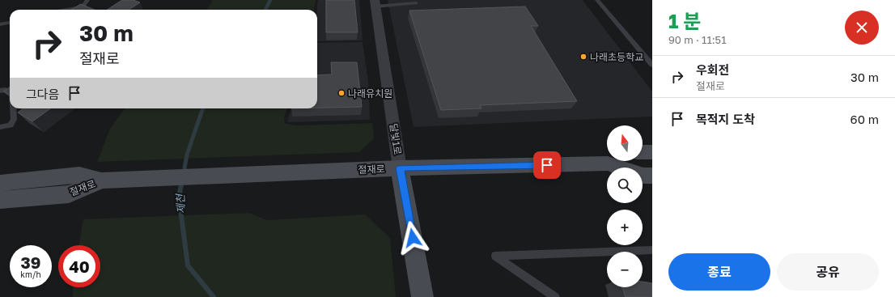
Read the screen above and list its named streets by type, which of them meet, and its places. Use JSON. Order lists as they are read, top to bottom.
{
  "streets": {
    "street": ["달빛1로", "절재로"]
  },
  "crossings": [
    ["달빛1로", "절재로"]
  ],
  "water": ["제천"],
  "places": ["나래초등학교", "나래유치원"],
  "north": "top",
  "page": {
    "heading": ["1 분", "90 m · 11:51"],
    "turn": ["30 m", "절재로"],
    "list": [
      {
        "name": "우회전",
        "note": "절재로",
        "value": "30 m"
      },
      {
        "name": "목적지 도착",
        "value": "60 m"
      }
    ],
    "then": "그다음",
    "map_buttons": ["+", "−"],
    "speed": "39 km/h",
    "limit": "40",
    "buttons": ["종료", "공유"]
  }
}
